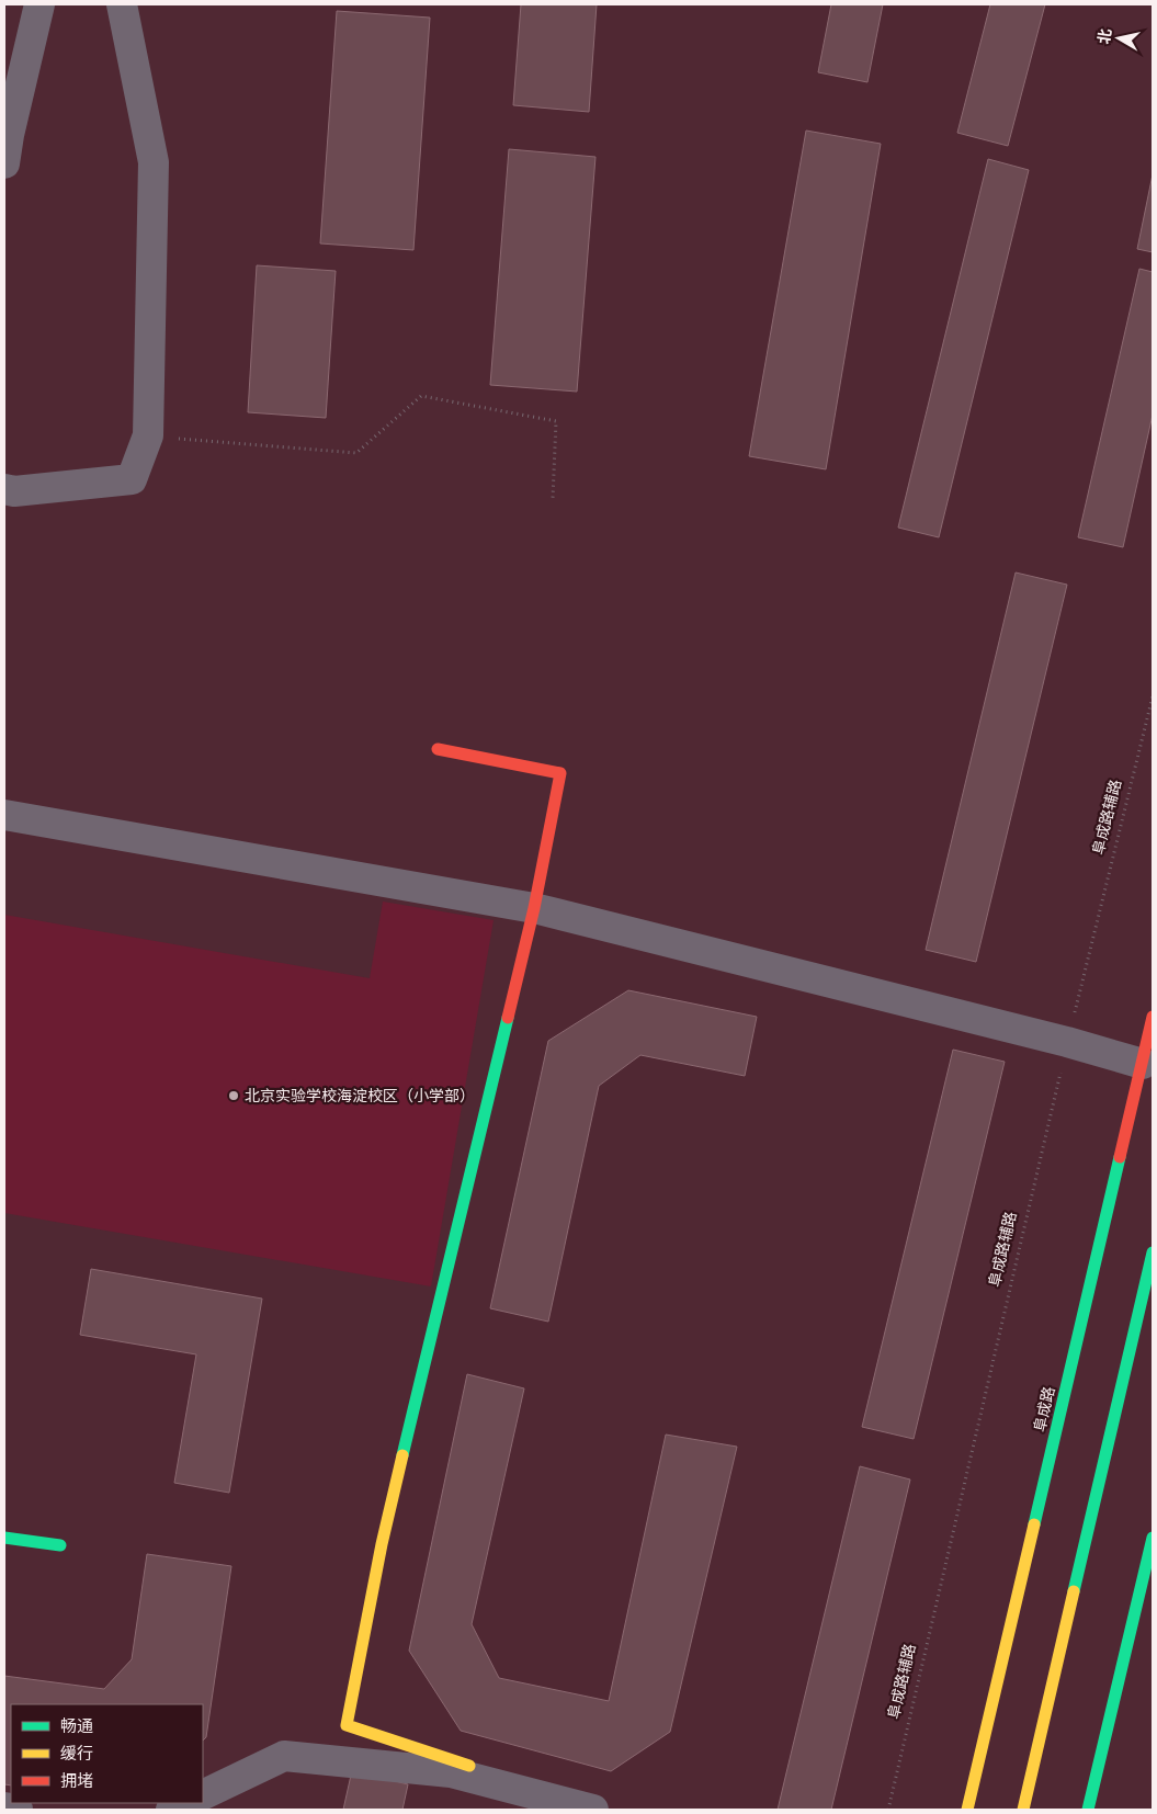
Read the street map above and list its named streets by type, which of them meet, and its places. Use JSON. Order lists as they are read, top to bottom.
{
  "streets": {
    "main road": ["阜成路"],
    "path": ["阜成路辅路"]
  },
  "places": ["北京实验学校海淀校区（小学部）"],
  "legend": ["畅通", "缓行", "拥堵"],
  "north": "left"
}
